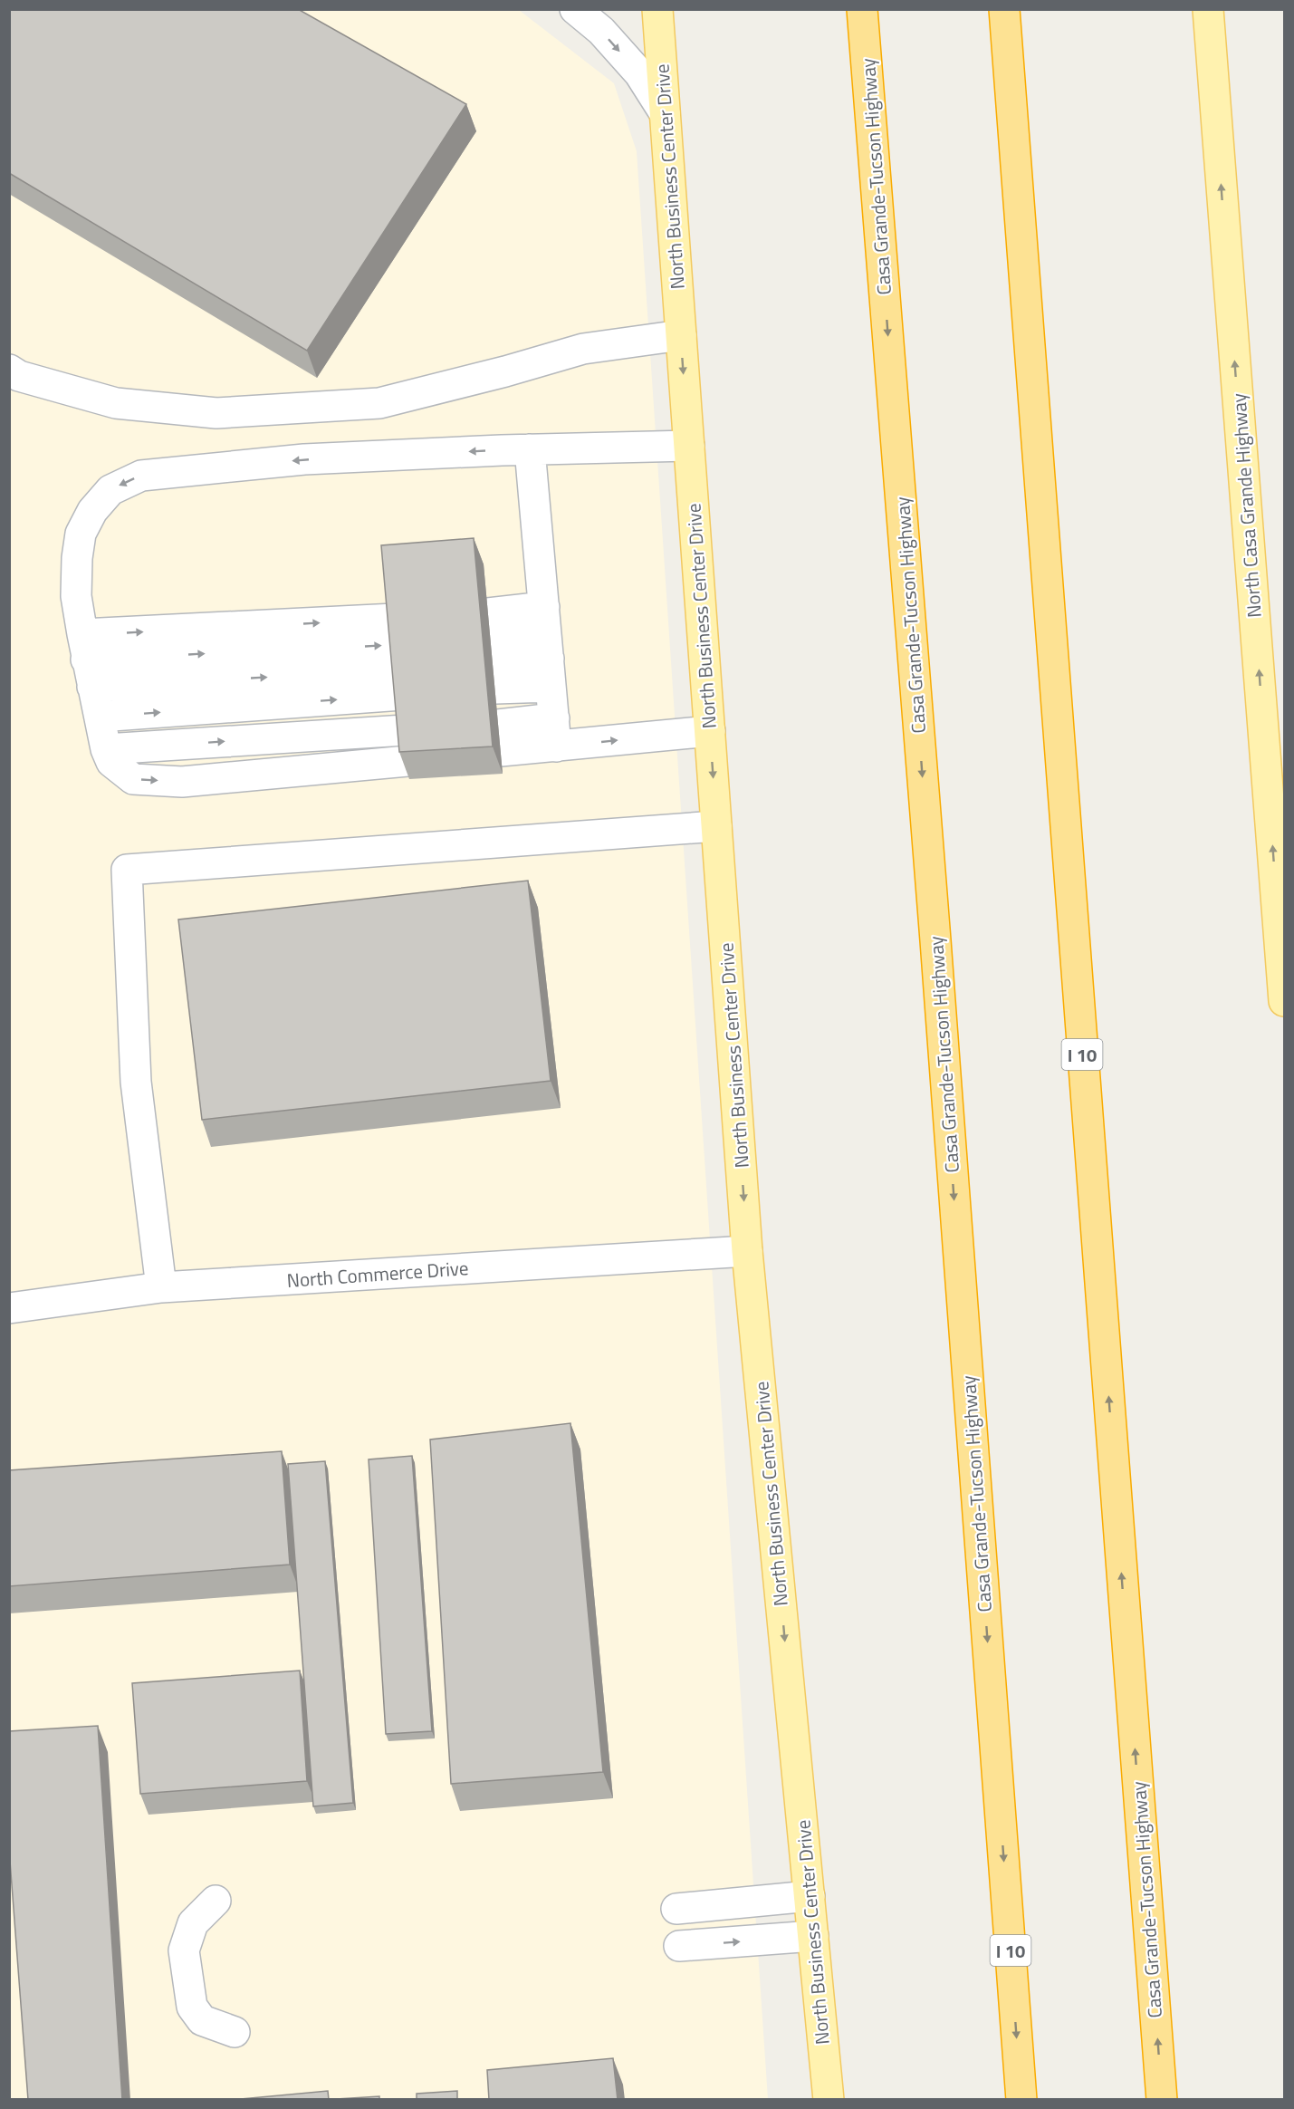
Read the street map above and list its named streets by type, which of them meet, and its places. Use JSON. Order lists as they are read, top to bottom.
{
  "streets": {
    "highway": ["Casa Grande-Tucson Highway", "I 10"],
    "main road": ["North Business Center Drive", "North Casa Grande Highway"],
    "street": ["North Commerce Drive"]
  },
  "crossings": [
    ["North Business Center Drive", "North Commerce Drive"]
  ],
  "one_way": ["North Business Center Drive", "North Casa Grande Highway"]
}
